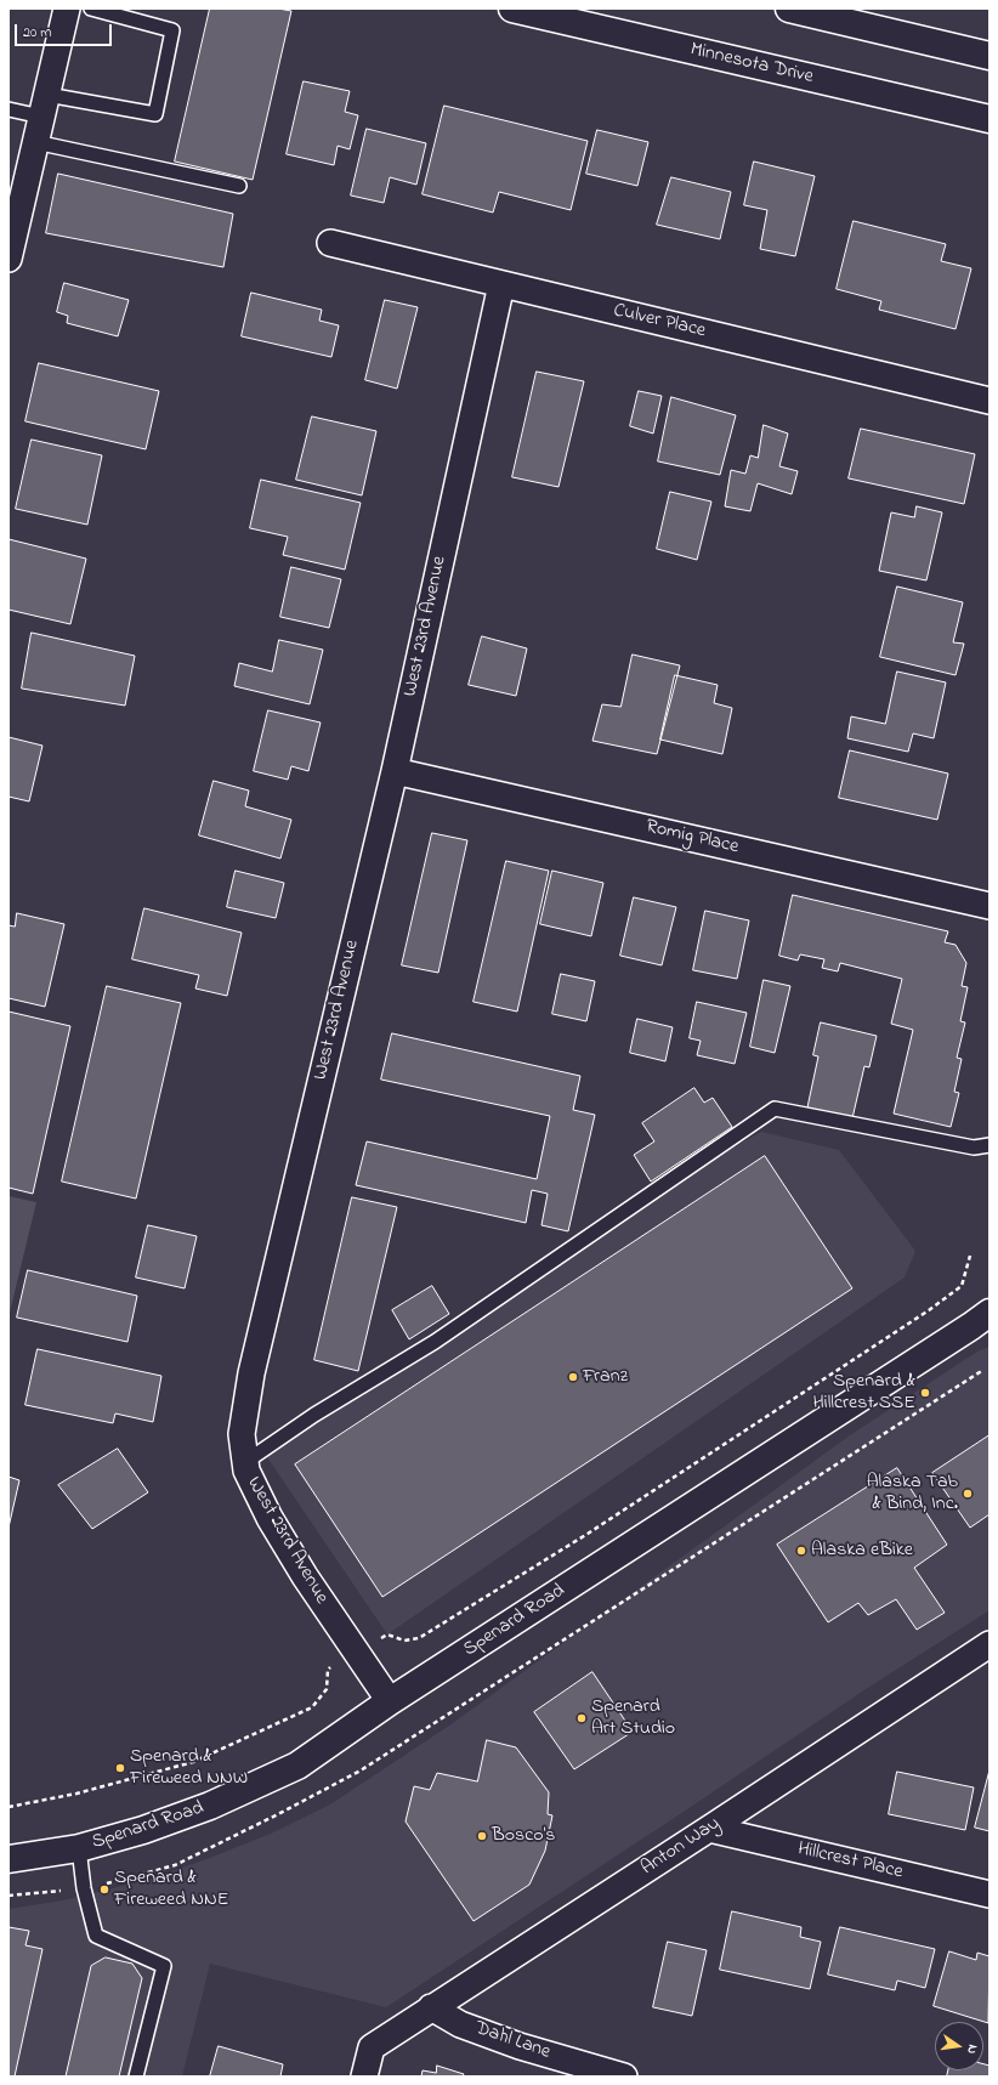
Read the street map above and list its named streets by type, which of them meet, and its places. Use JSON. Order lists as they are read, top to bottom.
{
  "streets": {
    "main road": ["Minnesota Drive", "Spenard Road"],
    "street": [
      "Culver Place",
      "West 23rd Avenue",
      "Romig Place",
      "Anton Way",
      "Hillcrest Place",
      "Dahl Lane"
    ]
  },
  "crossings": [
    ["Culver Place", "West 23rd Avenue"],
    ["West 23rd Avenue", "Romig Place"],
    ["West 23rd Avenue", "Spenard Road"],
    ["Anton Way", "Hillcrest Place"],
    ["Anton Way", "Dahl Lane"]
  ],
  "places": [
    "Franz",
    "Spenard & Hillcrest SSE",
    "Alaska Tab & Bind, Inc.",
    "Alaska eBike",
    "Spenard Art Studio",
    "Spenard & Fireweed NNW",
    "Bosco's",
    "Spenard & Fireweed NNE"
  ],
  "scale_bar": "20 m",
  "north": "right"
}
